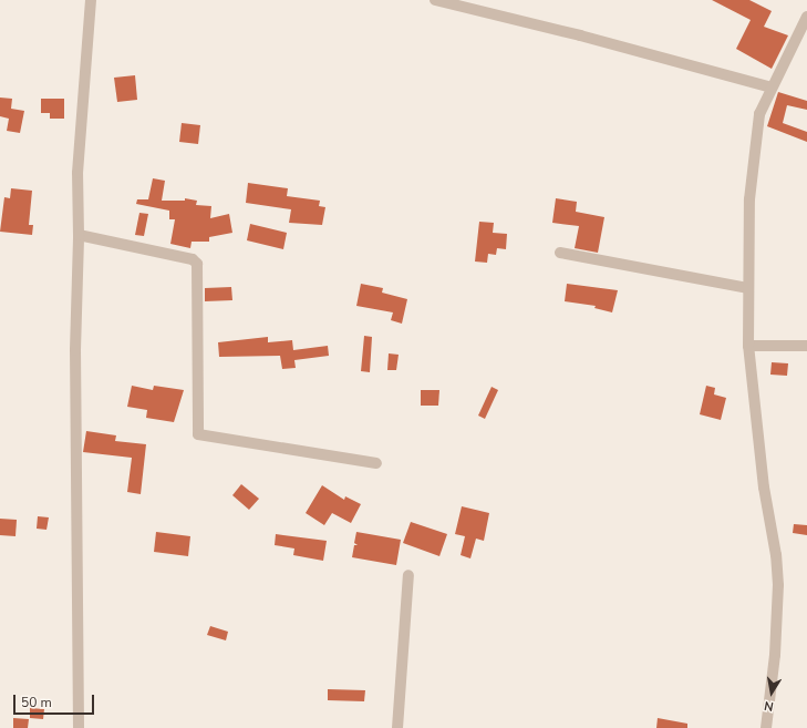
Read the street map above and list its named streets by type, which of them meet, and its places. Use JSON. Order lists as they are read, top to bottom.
{
  "scale_bar": "50 m",
  "north": "bottom"
}
